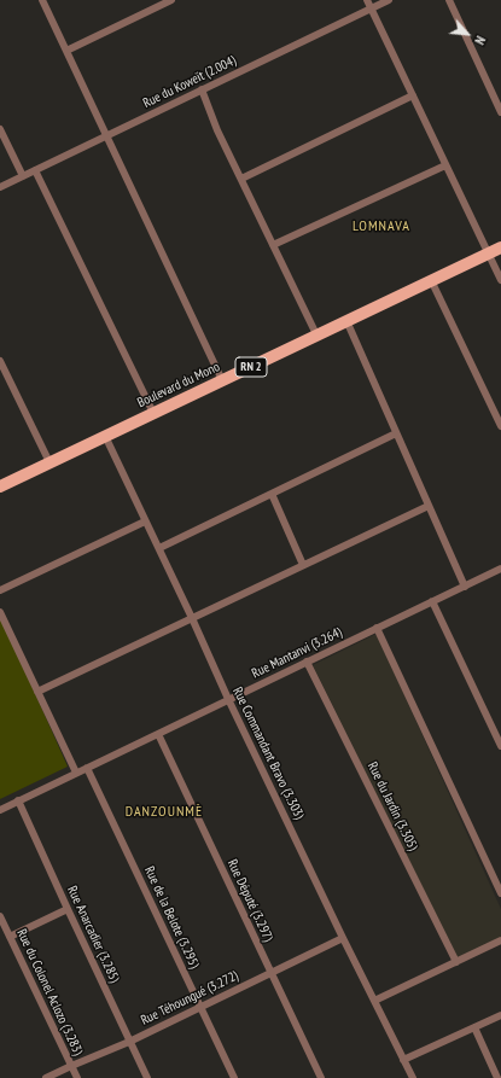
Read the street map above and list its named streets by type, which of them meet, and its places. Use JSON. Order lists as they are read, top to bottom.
{
  "streets": {
    "main road": ["RN 2", "Boulevard du Mono"],
    "street": [
      "Rue du Koweït (2.004)",
      "Rue Mantanvi (3.264)",
      "Rue Commandant Bravo (3.303)",
      "Rue du Jardin (3.305)",
      "Rue Député (3.297)",
      "Rue de la Belote (3.295)",
      "Rue Anarcadier (3.285)",
      "Rue du Colonel Aclozo (3.283)",
      "Rue Téhoungué (3.272)"
    ]
  },
  "crossings": [
    ["Boulevard du Mono", "Rue Commandant Bravo (3.303)"],
    ["Rue Mantanvi (3.264)", "Rue Commandant Bravo (3.303)"],
    ["Rue Mantanvi (3.264)", "Rue du Jardin (3.305)"],
    ["Rue Mantanvi (3.264)", "Rue Député (3.297)"],
    ["Rue Mantanvi (3.264)", "Rue de la Belote (3.295)"],
    ["Rue Mantanvi (3.264)", "Rue Anarcadier (3.285)"],
    ["Rue Commandant Bravo (3.303)", "Rue Téhoungué (3.272)"],
    ["Rue Député (3.297)", "Rue Téhoungué (3.272)"],
    ["Rue de la Belote (3.295)", "Rue Téhoungué (3.272)"],
    ["Rue Anarcadier (3.285)", "Rue Téhoungué (3.272)"],
    ["Rue du Colonel Aclozo (3.283)", "Rue Téhoungué (3.272)"]
  ],
  "districts": ["LOMNAVA", "DANZOUNMÈ"],
  "north": "bottom right"
}
